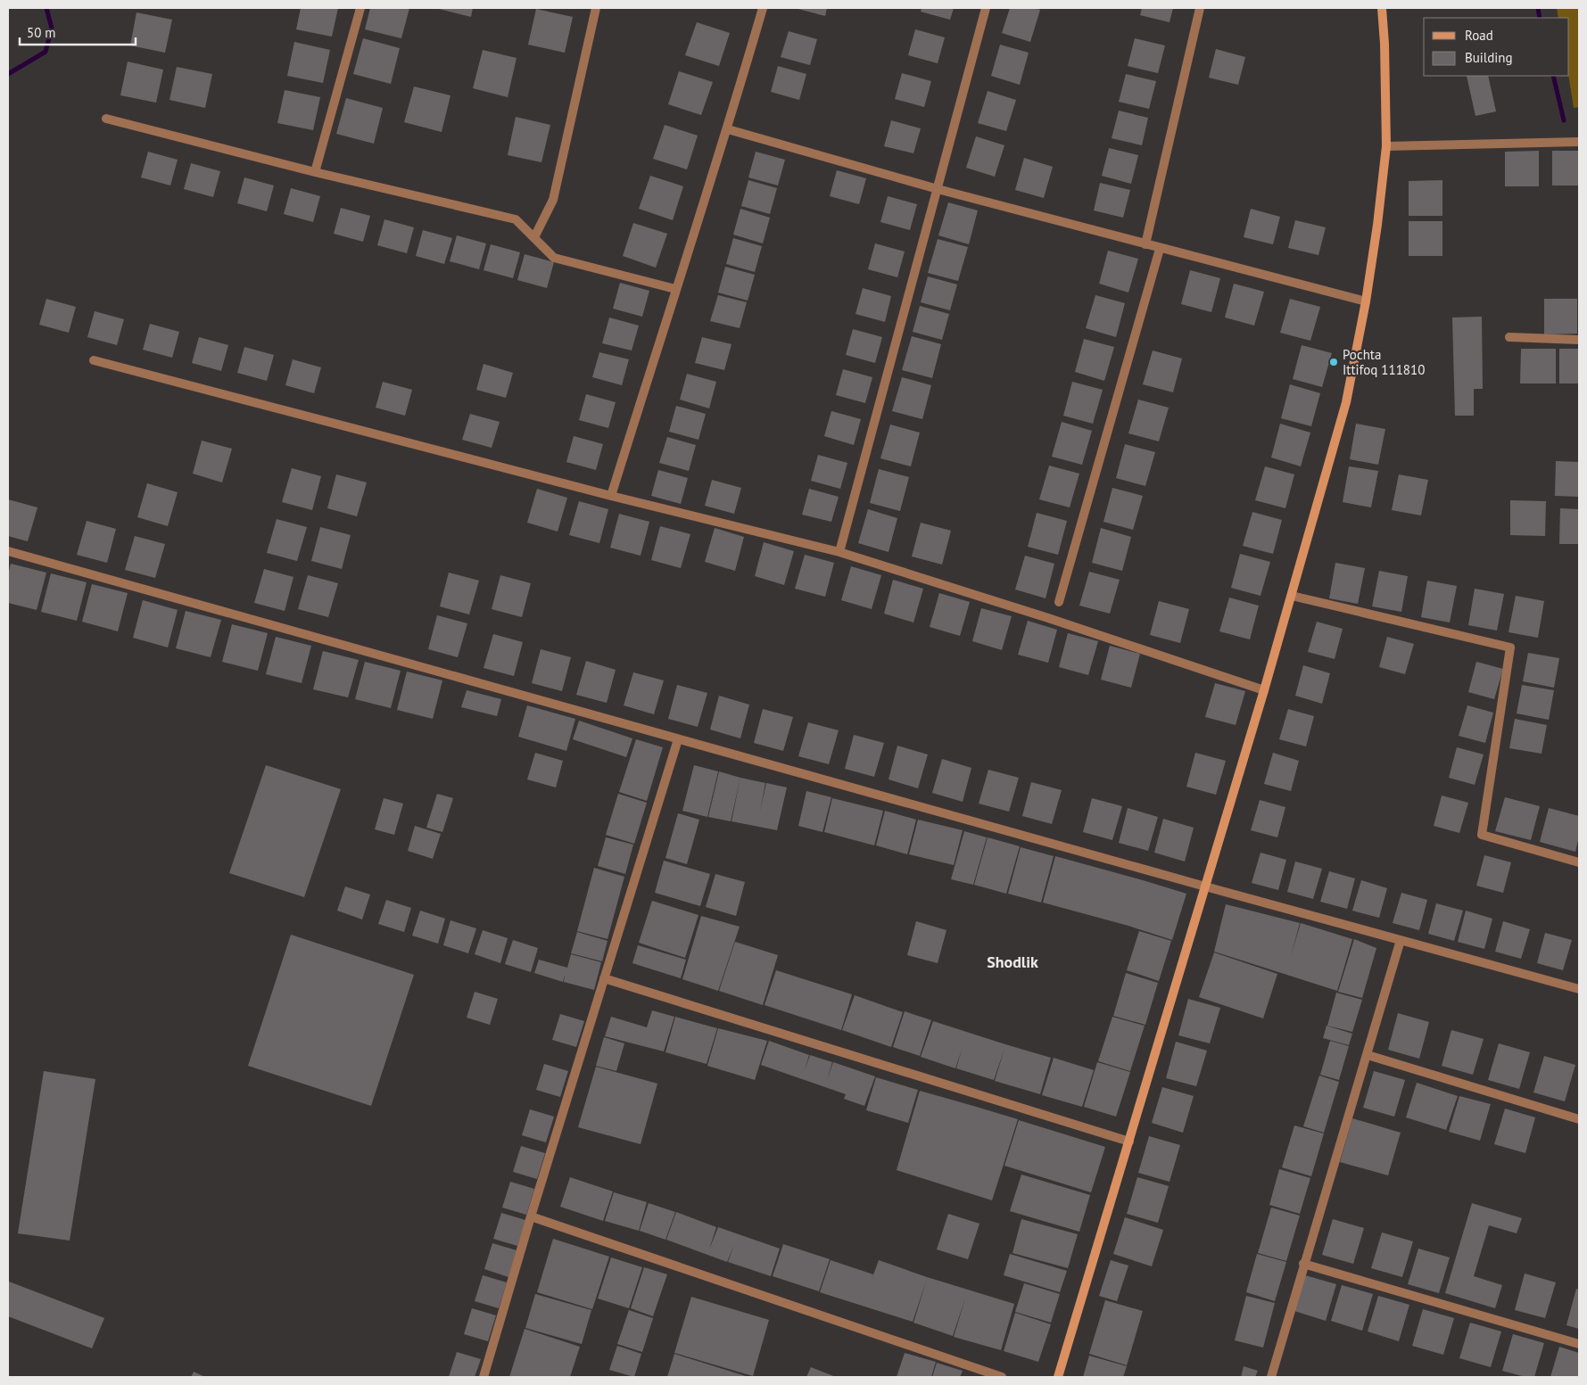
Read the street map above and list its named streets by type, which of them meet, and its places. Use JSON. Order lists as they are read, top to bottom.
{
  "districts": ["Shodlik"],
  "places": ["Pochta Ittifoq 111810"],
  "legend": ["Road", "Building"],
  "scale_bar": "50 m"
}
